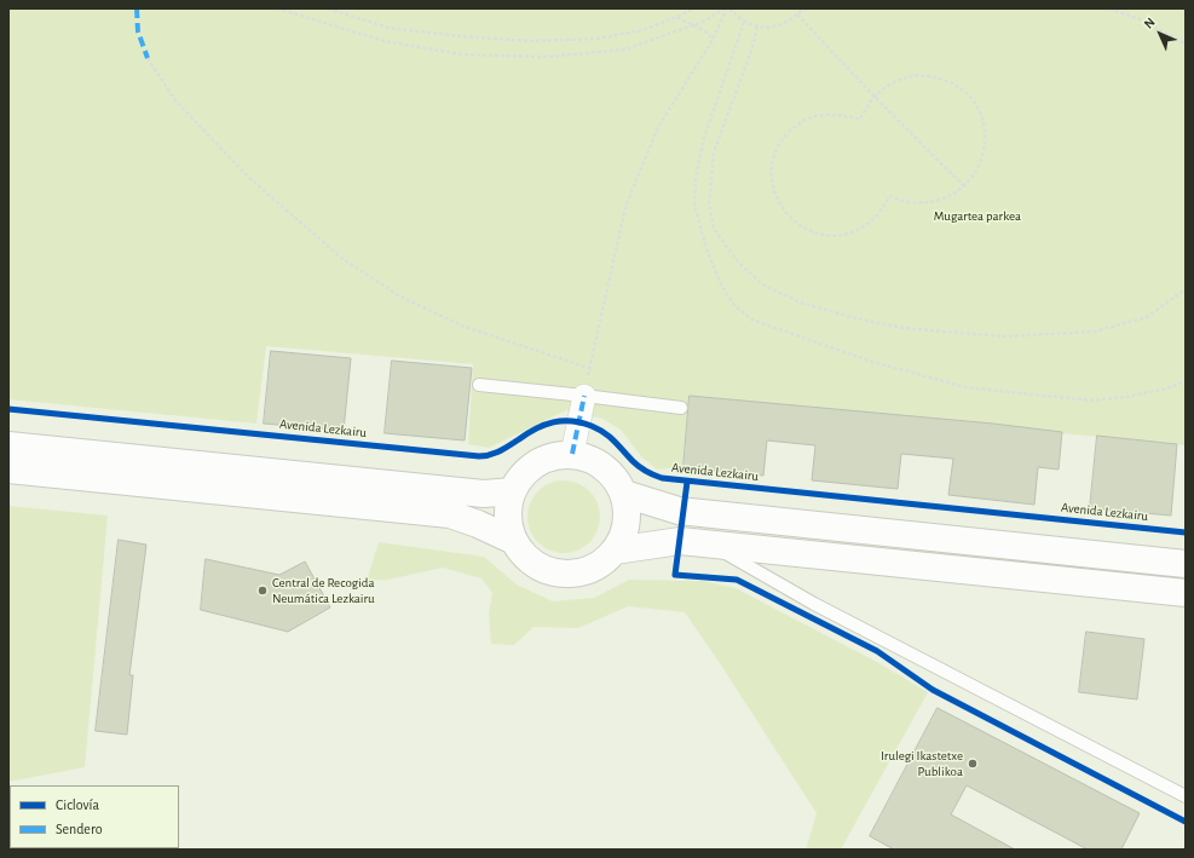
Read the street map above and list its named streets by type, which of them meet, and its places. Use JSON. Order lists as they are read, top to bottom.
{
  "streets": {
    "cycle path": ["Avenida Lezkairu"]
  },
  "parks": ["Mugartea parkea"],
  "places": ["Central de Recogida Neumática Lezkairu", "Irulegi Ikastetxe Publikoa"],
  "legend": ["Ciclovía", "Sendero"],
  "north": "top left"
}
